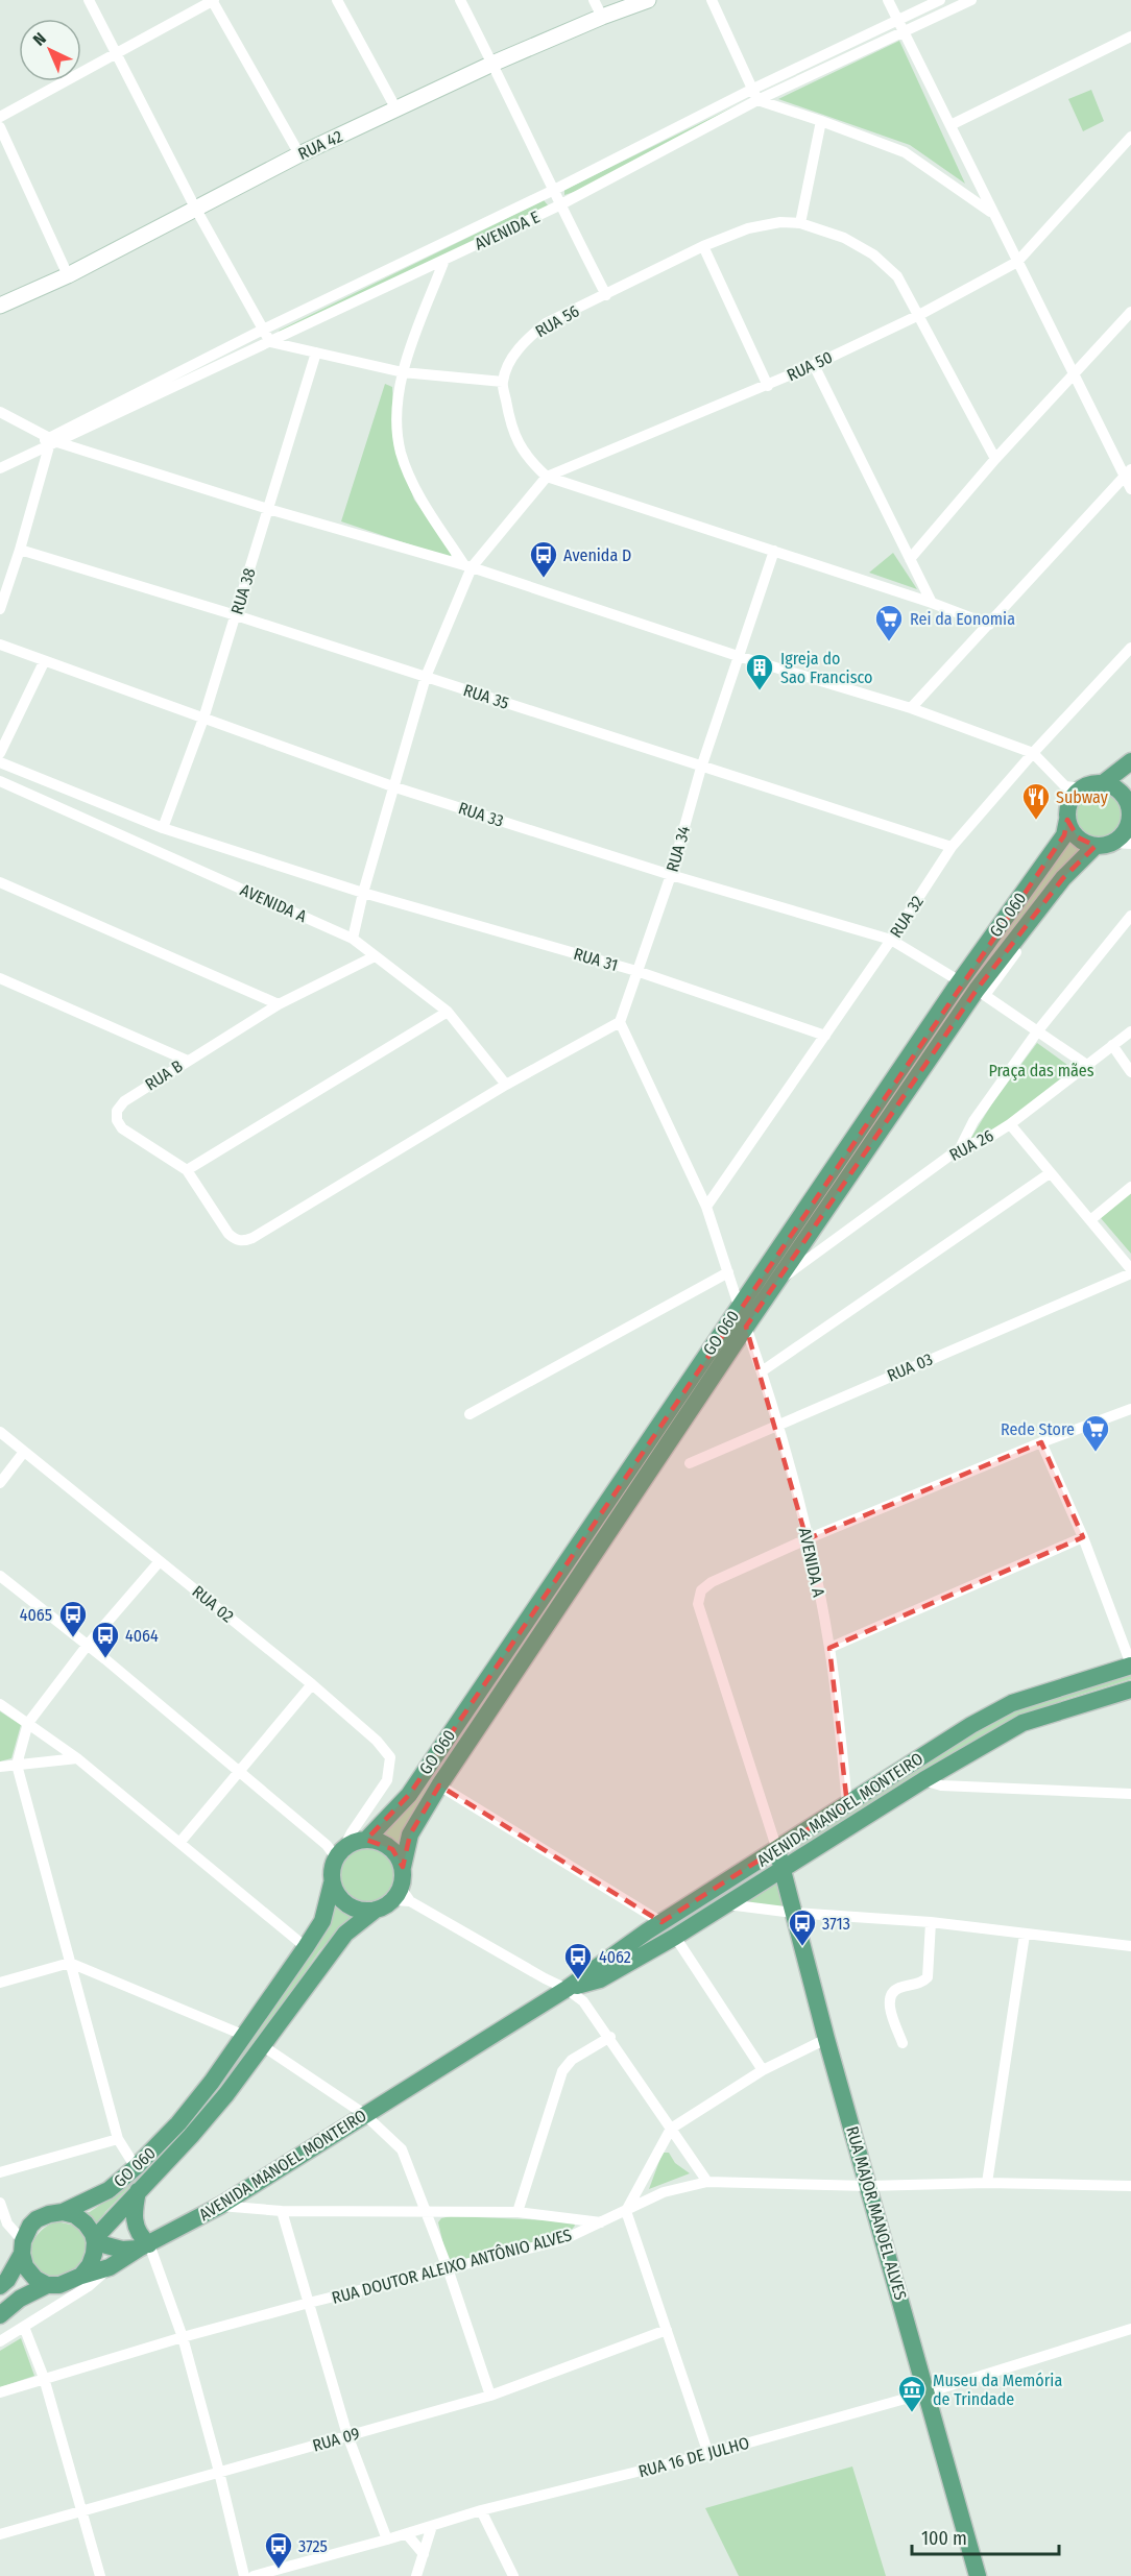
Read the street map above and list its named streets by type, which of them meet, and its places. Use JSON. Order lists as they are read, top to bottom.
{
  "streets": {
    "main road": ["GO 060", "AVENIDA MANOEL MONTEIRO", "RUA MAJOR MANOEL ALVES"],
    "street": [
      "RUA 42",
      "AVENIDA E",
      "RUA 56",
      "RUA 50",
      "RUA 38",
      "RUA 35",
      "RUA 33",
      "RUA 34",
      "AVENIDA A",
      "RUA 32",
      "RUA 31",
      "RUA B",
      "RUA 26",
      "RUA 03",
      "RUA 02",
      "RUA DOUTOR ALEIXO ANTÔNIO ALVES",
      "RUA 09",
      "RUA 16 DE JULHO"
    ]
  },
  "crossings": [
    ["RUA 56", "RUA 50"],
    ["RUA 50", "RUA 35"],
    ["RUA 50", "RUA 33"],
    ["RUA 50", "AVENIDA A"],
    ["RUA 50", "RUA 31"],
    ["RUA 38", "RUA 35"],
    ["RUA 38", "RUA 33"],
    ["RUA 38", "AVENIDA A"],
    ["RUA 35", "RUA 34"],
    ["RUA 35", "RUA 32"],
    ["RUA 33", "RUA 34"],
    ["RUA 33", "GO 060"],
    ["RUA 33", "RUA 32"],
    ["RUA 34", "RUA 31"],
    ["AVENIDA A", "GO 060"],
    ["AVENIDA A", "RUA 31"],
    ["AVENIDA A", "RUA B"],
    ["AVENIDA A", "RUA 03"],
    ["AVENIDA A", "AVENIDA MANOEL MONTEIRO"],
    ["GO 060", "RUA 26"],
    ["GO 060", "RUA 02"],
    ["RUA 32", "RUA 31"],
    ["AVENIDA MANOEL MONTEIRO", "RUA MAJOR MANOEL ALVES"],
    ["RUA MAJOR MANOEL ALVES", "RUA DOUTOR ALEIXO ANTÔNIO ALVES"],
    ["RUA MAJOR MANOEL ALVES", "RUA 16 DE JULHO"]
  ],
  "parks": ["Praça das mães"],
  "places": {
    "bus stop": [
      "Avenida D",
      "4065",
      "4064",
      "3713",
      "4062",
      "3725"
    ],
    "supermarket": ["Rei da Eonomia", "Rede Store"],
    "building": ["Igreja do Sao Francisco"],
    "restaurant": ["Subway"],
    "museum": ["Museu da Memória de Trindade"]
  },
  "scale_bar": "100 m",
  "north": "top left"
}
